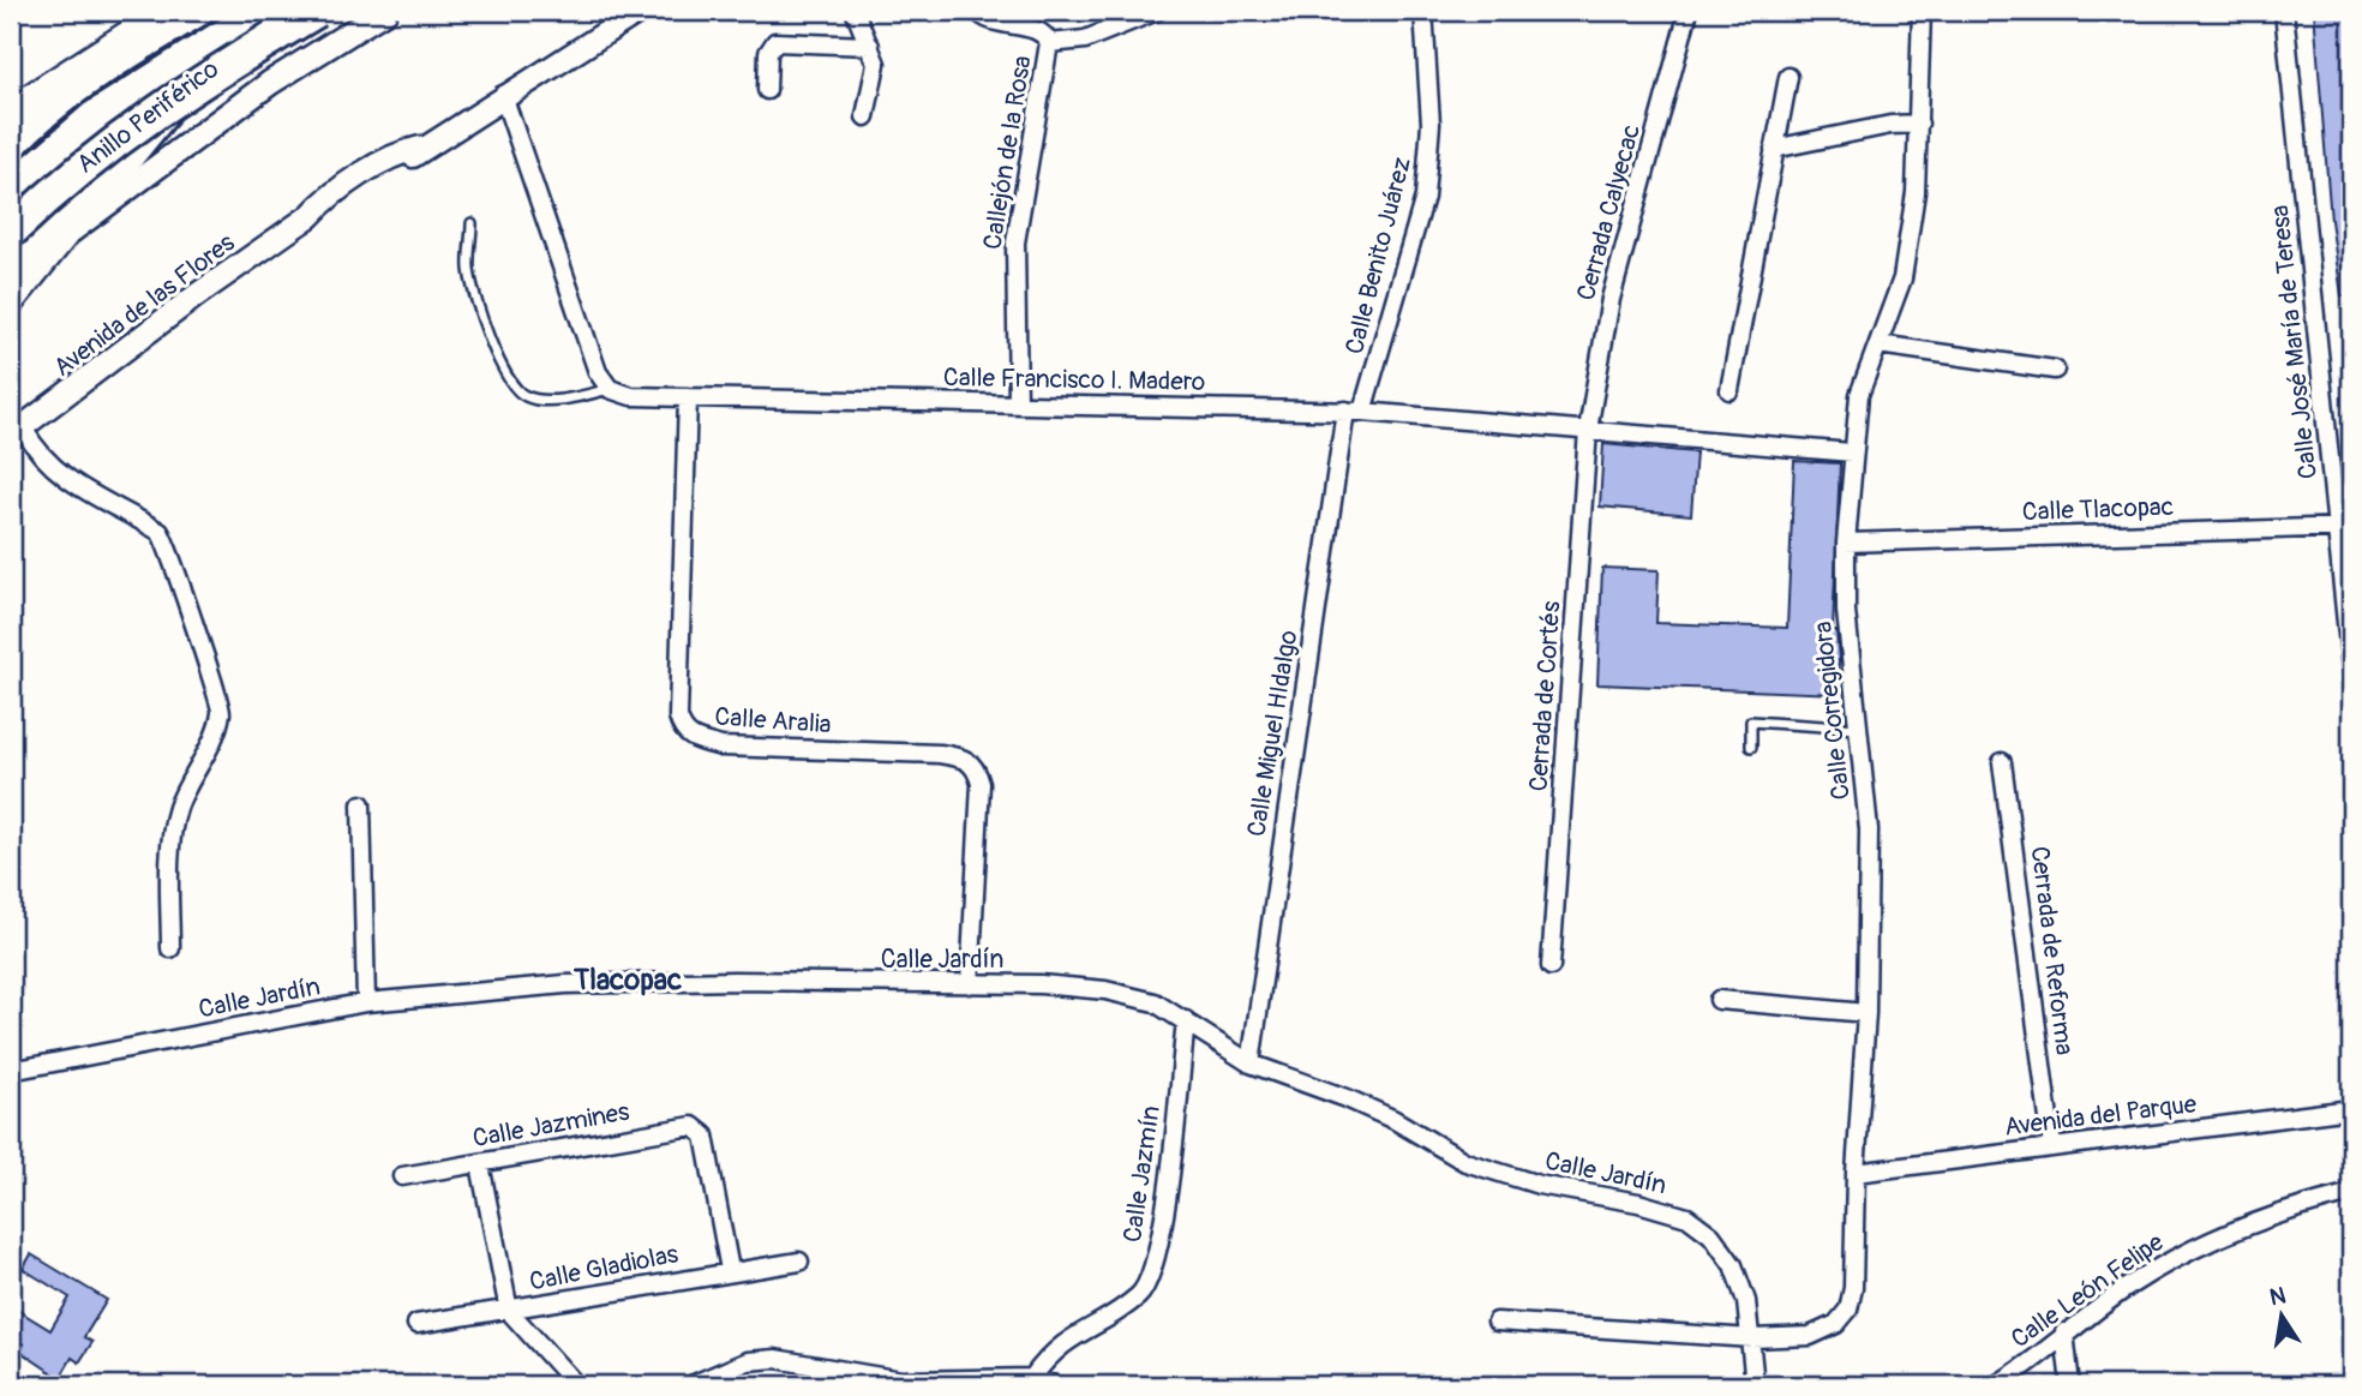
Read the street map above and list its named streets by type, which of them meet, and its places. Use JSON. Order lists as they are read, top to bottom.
{
  "streets": {
    "highway": ["Anillo Periférico"],
    "street": [
      "Callejón de la Rosa",
      "Cerrada Calyecac",
      "Calle Benito Juárez",
      "Avenida de las Flores",
      "Calle José María de Teresa",
      "Calle Francisco I. Madero",
      "Calle Tlacopac",
      "Cerrada de Cortés",
      "Calle Corregidora",
      "Calle Aralia",
      "Calle Miguel HIdalgo",
      "Cerrada de Reforma",
      "Calle Jardín",
      "Avenida del Parque",
      "Calle Jazmines",
      "Calle Jazmín",
      "Calle Gladiolas",
      "Calle León Felipe"
    ]
  },
  "crossings": [
    ["Callejón de la Rosa", "Calle Francisco I. Madero"],
    ["Cerrada Calyecac", "Calle Francisco I. Madero"],
    ["Cerrada Calyecac", "Cerrada de Cortés"],
    ["Calle Benito Juárez", "Calle Francisco I. Madero"],
    ["Calle Benito Juárez", "Calle Miguel HIdalgo"],
    ["Calle José María de Teresa", "Calle Tlacopac"],
    ["Calle Francisco I. Madero", "Cerrada de Cortés"],
    ["Calle Francisco I. Madero", "Calle Corregidora"],
    ["Calle Francisco I. Madero", "Calle Aralia"],
    ["Calle Francisco I. Madero", "Calle Miguel HIdalgo"],
    ["Calle Tlacopac", "Calle Corregidora"],
    ["Calle Corregidora", "Calle Jardín"],
    ["Calle Corregidora", "Avenida del Parque"],
    ["Calle Aralia", "Calle Jardín"],
    ["Calle Miguel HIdalgo", "Calle Jardín"],
    ["Cerrada de Reforma", "Avenida del Parque"],
    ["Calle Jardín", "Calle Jazmín"],
    ["Calle Jazmines", "Calle Gladiolas"]
  ],
  "districts": ["Tlacopac"],
  "north": "top"
}
